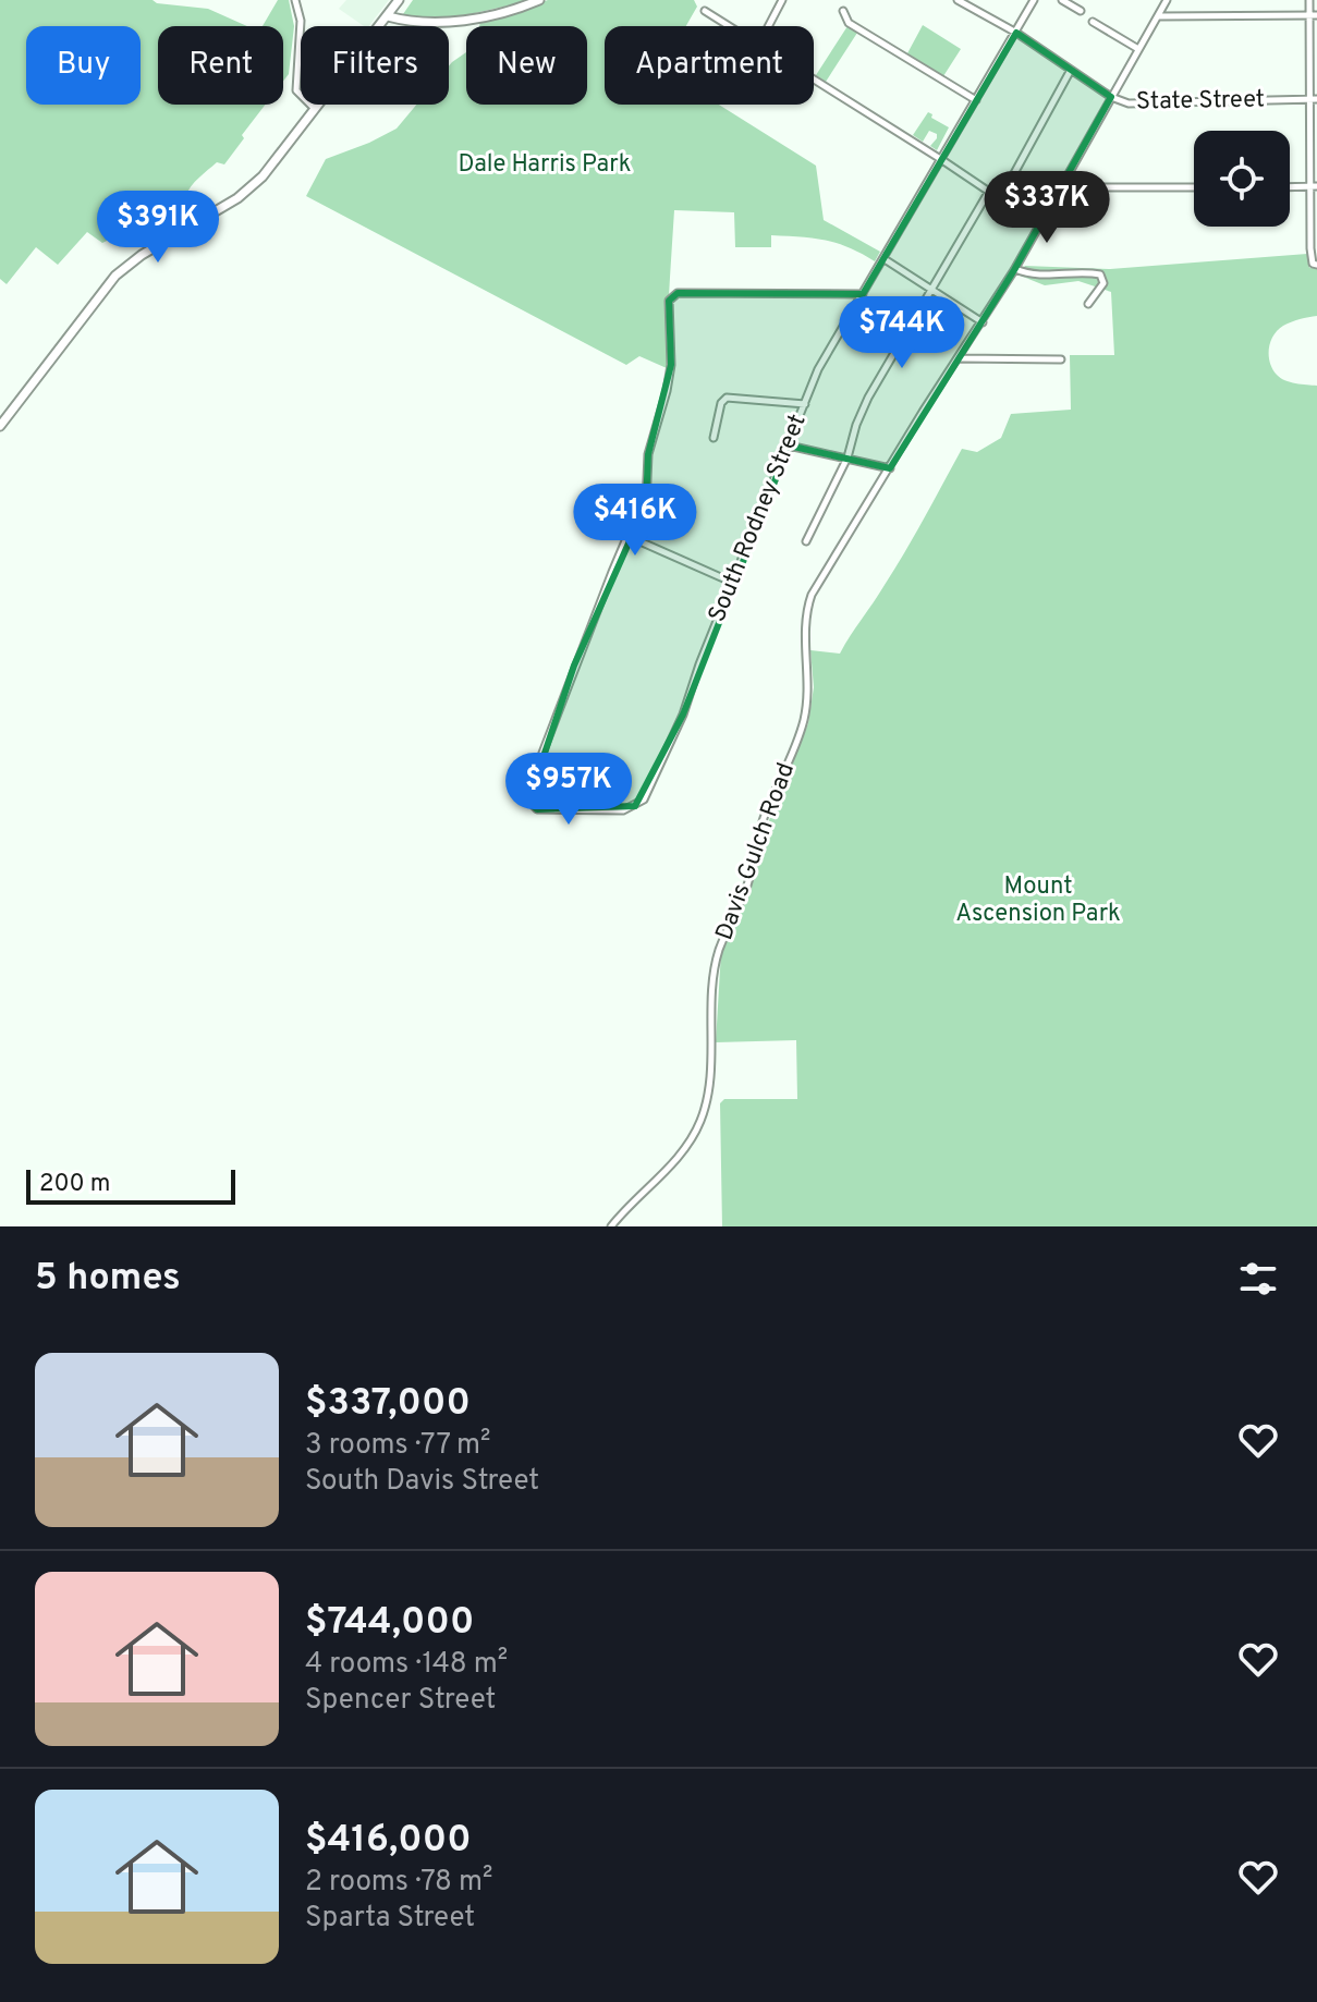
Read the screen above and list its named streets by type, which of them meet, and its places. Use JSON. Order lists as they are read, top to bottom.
{
  "streets": {
    "street": ["State Street", "South Rodney Street", "Davis Gulch Road"]
  },
  "crossings": [
    ["State Street", "South Rodney Street"],
    ["State Street", "Davis Gulch Road"]
  ],
  "parks": ["Dale Harris Park", "Mount Ascension Park"],
  "scale_bar": "200 m",
  "page": {
    "chip": [
      "Buy",
      "Rent",
      "Filters",
      "New",
      "Apartment"
    ],
    "price": [
      "$337K",
      "$391K",
      "$744K",
      "$416K",
      "$957K"
    ],
    "scale": "200 m",
    "heading": "5 homes",
    "list": [
      {
        "name": "$337,000",
        "note": "3 rooms · 77 m² · South Davis Street"
      },
      {
        "name": "$744,000",
        "note": "4 rooms · 148 m² · Spencer Street"
      },
      {
        "name": "$416,000",
        "note": "2 rooms · 78 m² · Sparta Street"
      }
    ]
  }
}
